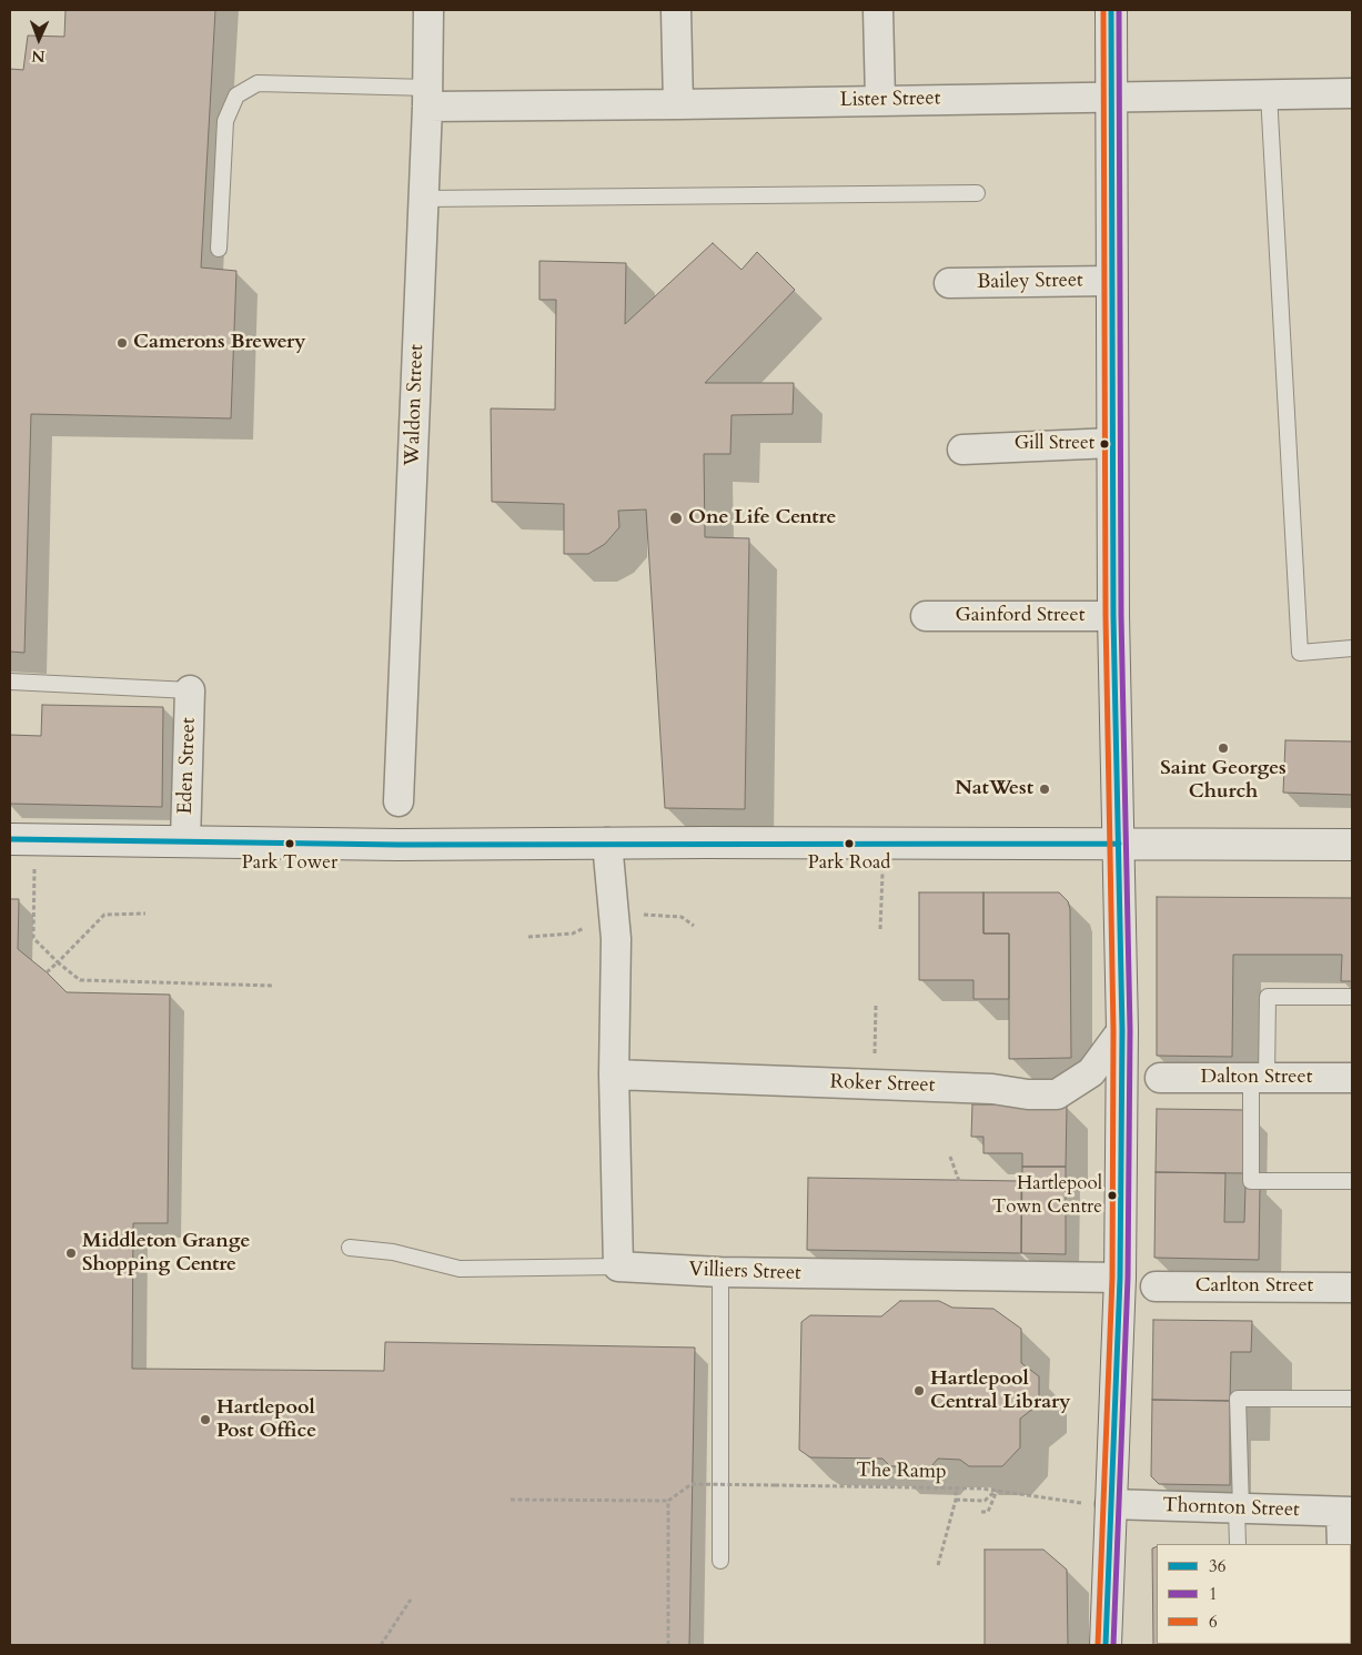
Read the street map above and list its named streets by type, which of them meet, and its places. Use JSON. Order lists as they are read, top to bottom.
{
  "streets": {
    "street": [
      "Lister Street",
      "Bailey Street",
      "Waldon Street",
      "Gainford Street",
      "Eden Street",
      "Dalton Street",
      "Roker Street",
      "Villiers Street",
      "Carlton Street",
      "Thornton Street"
    ],
    "path": ["The Ramp"]
  },
  "crossings": [
    ["Lister Street", "Waldon Street"],
    ["The Ramp", "Thornton Street"]
  ],
  "places": [
    "Camerons Brewery",
    "Gill Street",
    "One Life Centre",
    "Saint Georges Church",
    "NatWest",
    "Park Tower",
    "Park Road",
    "Hartlepool Town Centre",
    "Middleton Grange Shopping Centre",
    "Hartlepool Central Library",
    "Hartlepool Post Office"
  ],
  "lines": ["transit line 36", "transit line 1", "transit line 6"],
  "legend": ["36", "1", "6"],
  "north": "bottom"
}
